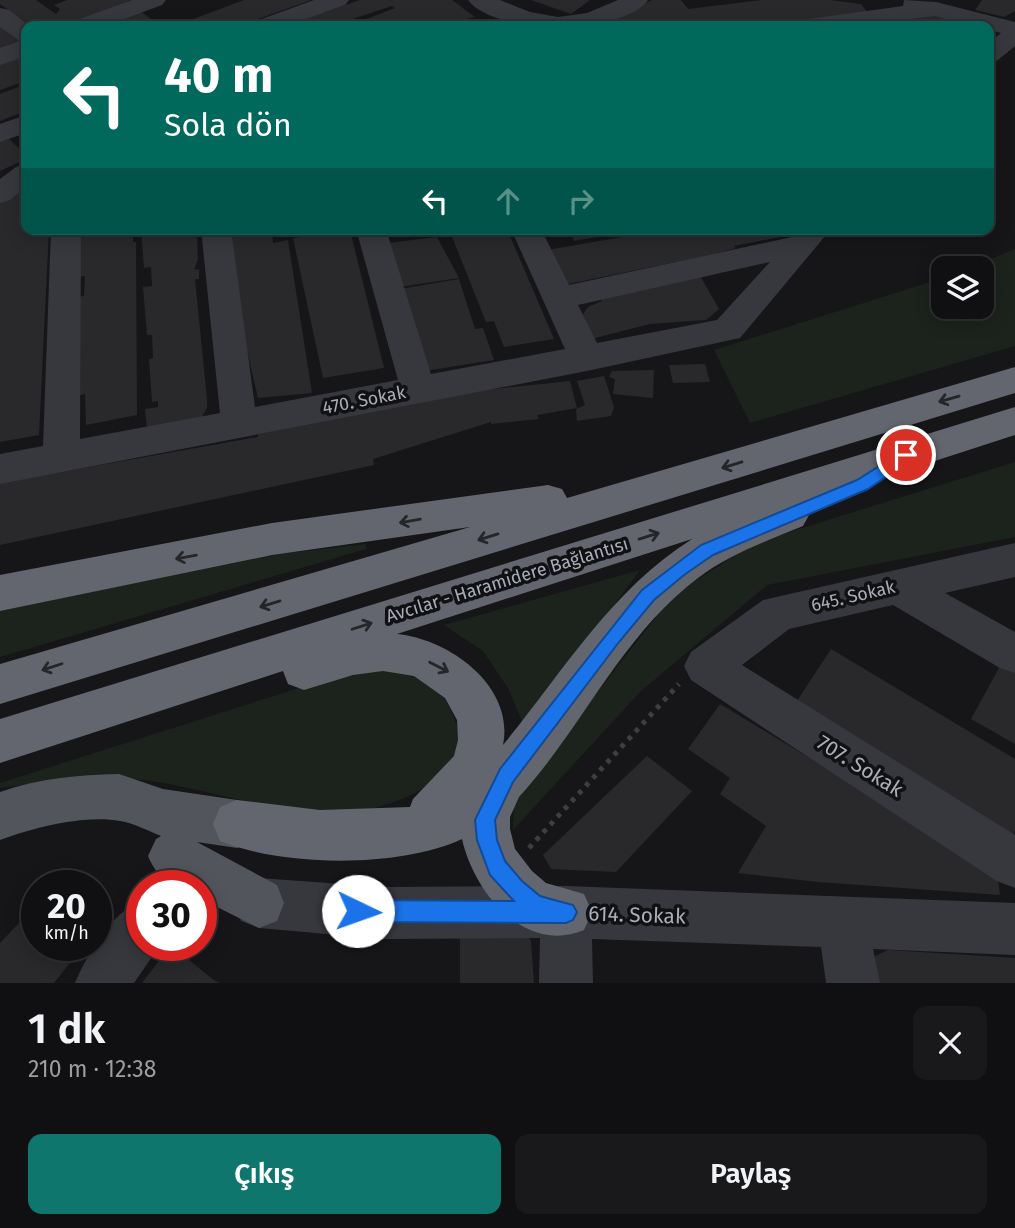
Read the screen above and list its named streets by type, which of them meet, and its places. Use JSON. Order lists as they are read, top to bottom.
{
  "streets": {
    "highway": ["Avcılar - Haramidere Bağlantısı"],
    "street": [
      "470. Sokak",
      "645. Sokak",
      "707. Sokak",
      "614. Sokak"
    ]
  },
  "crossings": [
    ["645. Sokak", "707. Sokak"]
  ],
  "page": {
    "turn": ["40 m", "Sola dön"],
    "speed": "20 km/h",
    "limit": "30",
    "heading": ["1 dk", "210 m · 12:38"],
    "buttons": ["Çıkış", "Paylaş"]
  }
}
